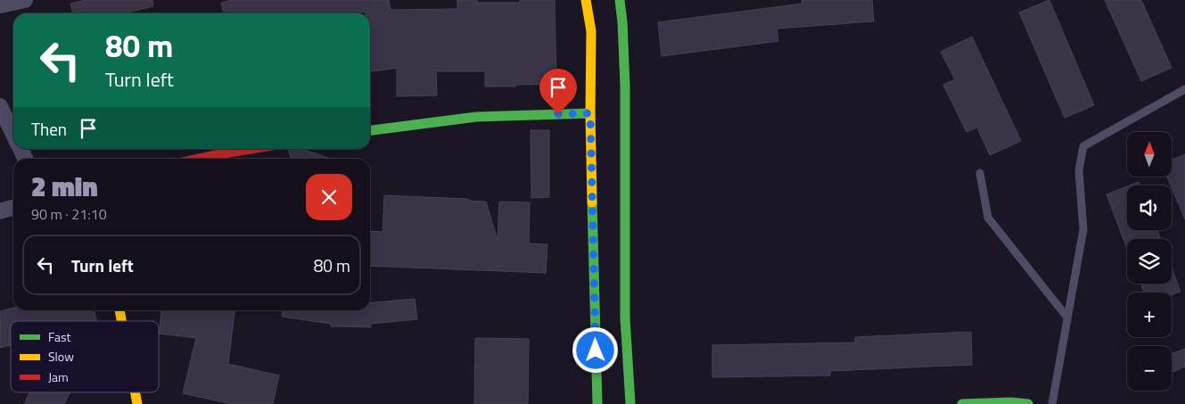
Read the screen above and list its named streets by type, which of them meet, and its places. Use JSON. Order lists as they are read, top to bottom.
{
  "legend": ["Fast", "Slow", "Jam"],
  "north": "top",
  "page": {
    "turn": ["80 m", "Turn left"],
    "then": "Then",
    "map_buttons": ["+", "−"],
    "heading": ["2 min", "90 m · 21:10"],
    "list": [
      {
        "name": "Turn left",
        "value": "80 m"
      }
    ]
  }
}
